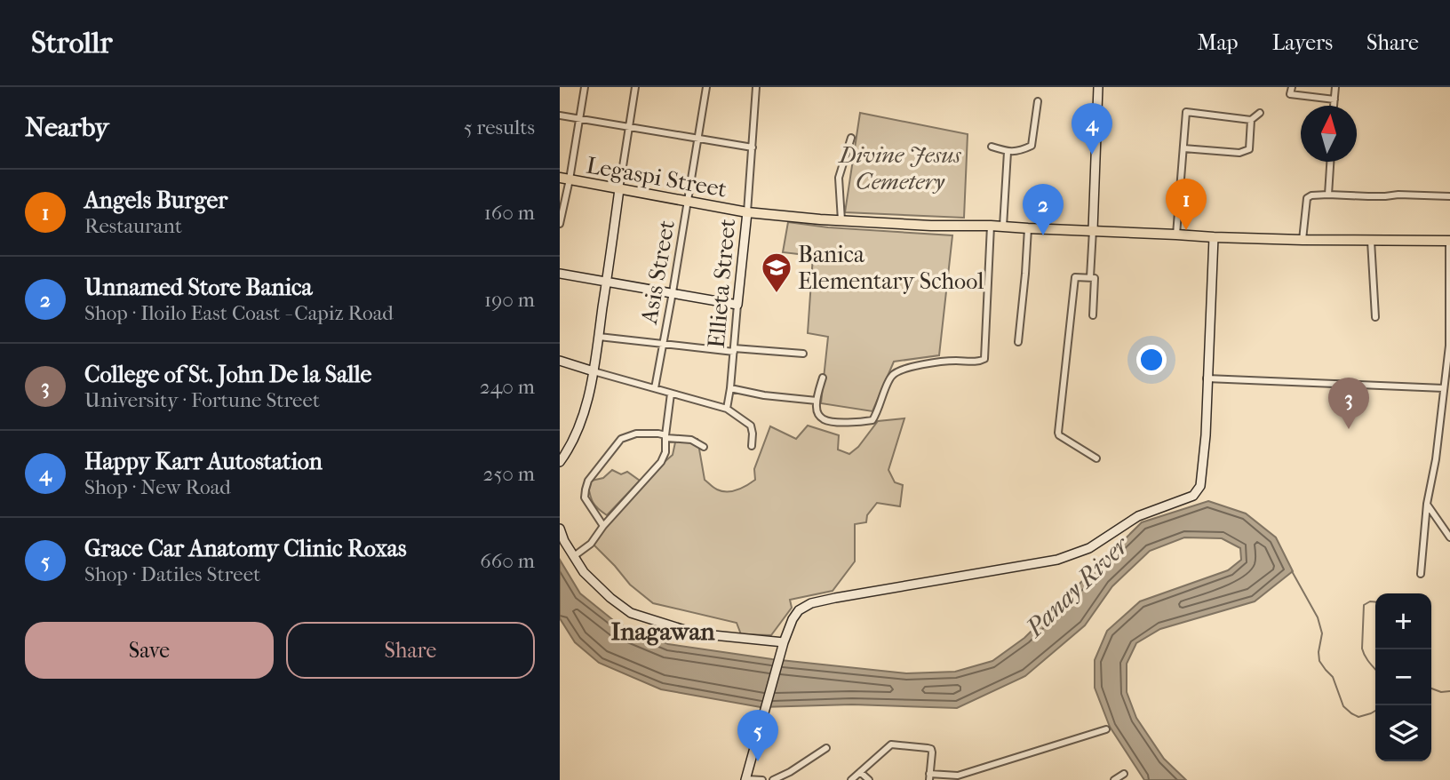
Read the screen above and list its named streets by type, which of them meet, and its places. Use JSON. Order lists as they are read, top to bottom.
{
  "streets": {
    "main road": ["Legaspi Street"],
    "street": ["Asis Street", "Ellieta Street"]
  },
  "crossings": [
    ["Legaspi Street", "Asis Street"],
    ["Legaspi Street", "Ellieta Street"]
  ],
  "districts": ["Inagawan"],
  "water": ["Panay River"],
  "parks": ["Divine Jesus Cemetery"],
  "places": {
    "school or university": ["Banica Elementary School"]
  },
  "north": "top",
  "page": {
    "header": "Strollr",
    "nav": ["Map", "Layers", "Share"],
    "heading": ["Nearby", "5 results"],
    "pins": [
      "4",
      "1",
      "2",
      "3",
      "5"
    ],
    "list": [
      {
        "mark": "1",
        "name": "Angels Burger",
        "note": "Restaurant",
        "value": "160 m"
      },
      {
        "mark": "2",
        "name": "Unnamed Store Banica",
        "note": "Shop · Iloilo East Coast - Capiz Road",
        "value": "190 m"
      },
      {
        "mark": "3",
        "name": "College of St. John De la Salle",
        "note": "University · Fortune Street",
        "value": "240 m"
      },
      {
        "mark": "4",
        "name": "Happy Karr Autostation",
        "note": "Shop · New Road",
        "value": "250 m"
      },
      {
        "mark": "5",
        "name": "Grace Car Anatomy Clinic Roxas",
        "note": "Shop · Datiles Street",
        "value": "660 m"
      }
    ],
    "map_buttons": ["+", "−"],
    "buttons": ["Save", "Share"]
  }
}
